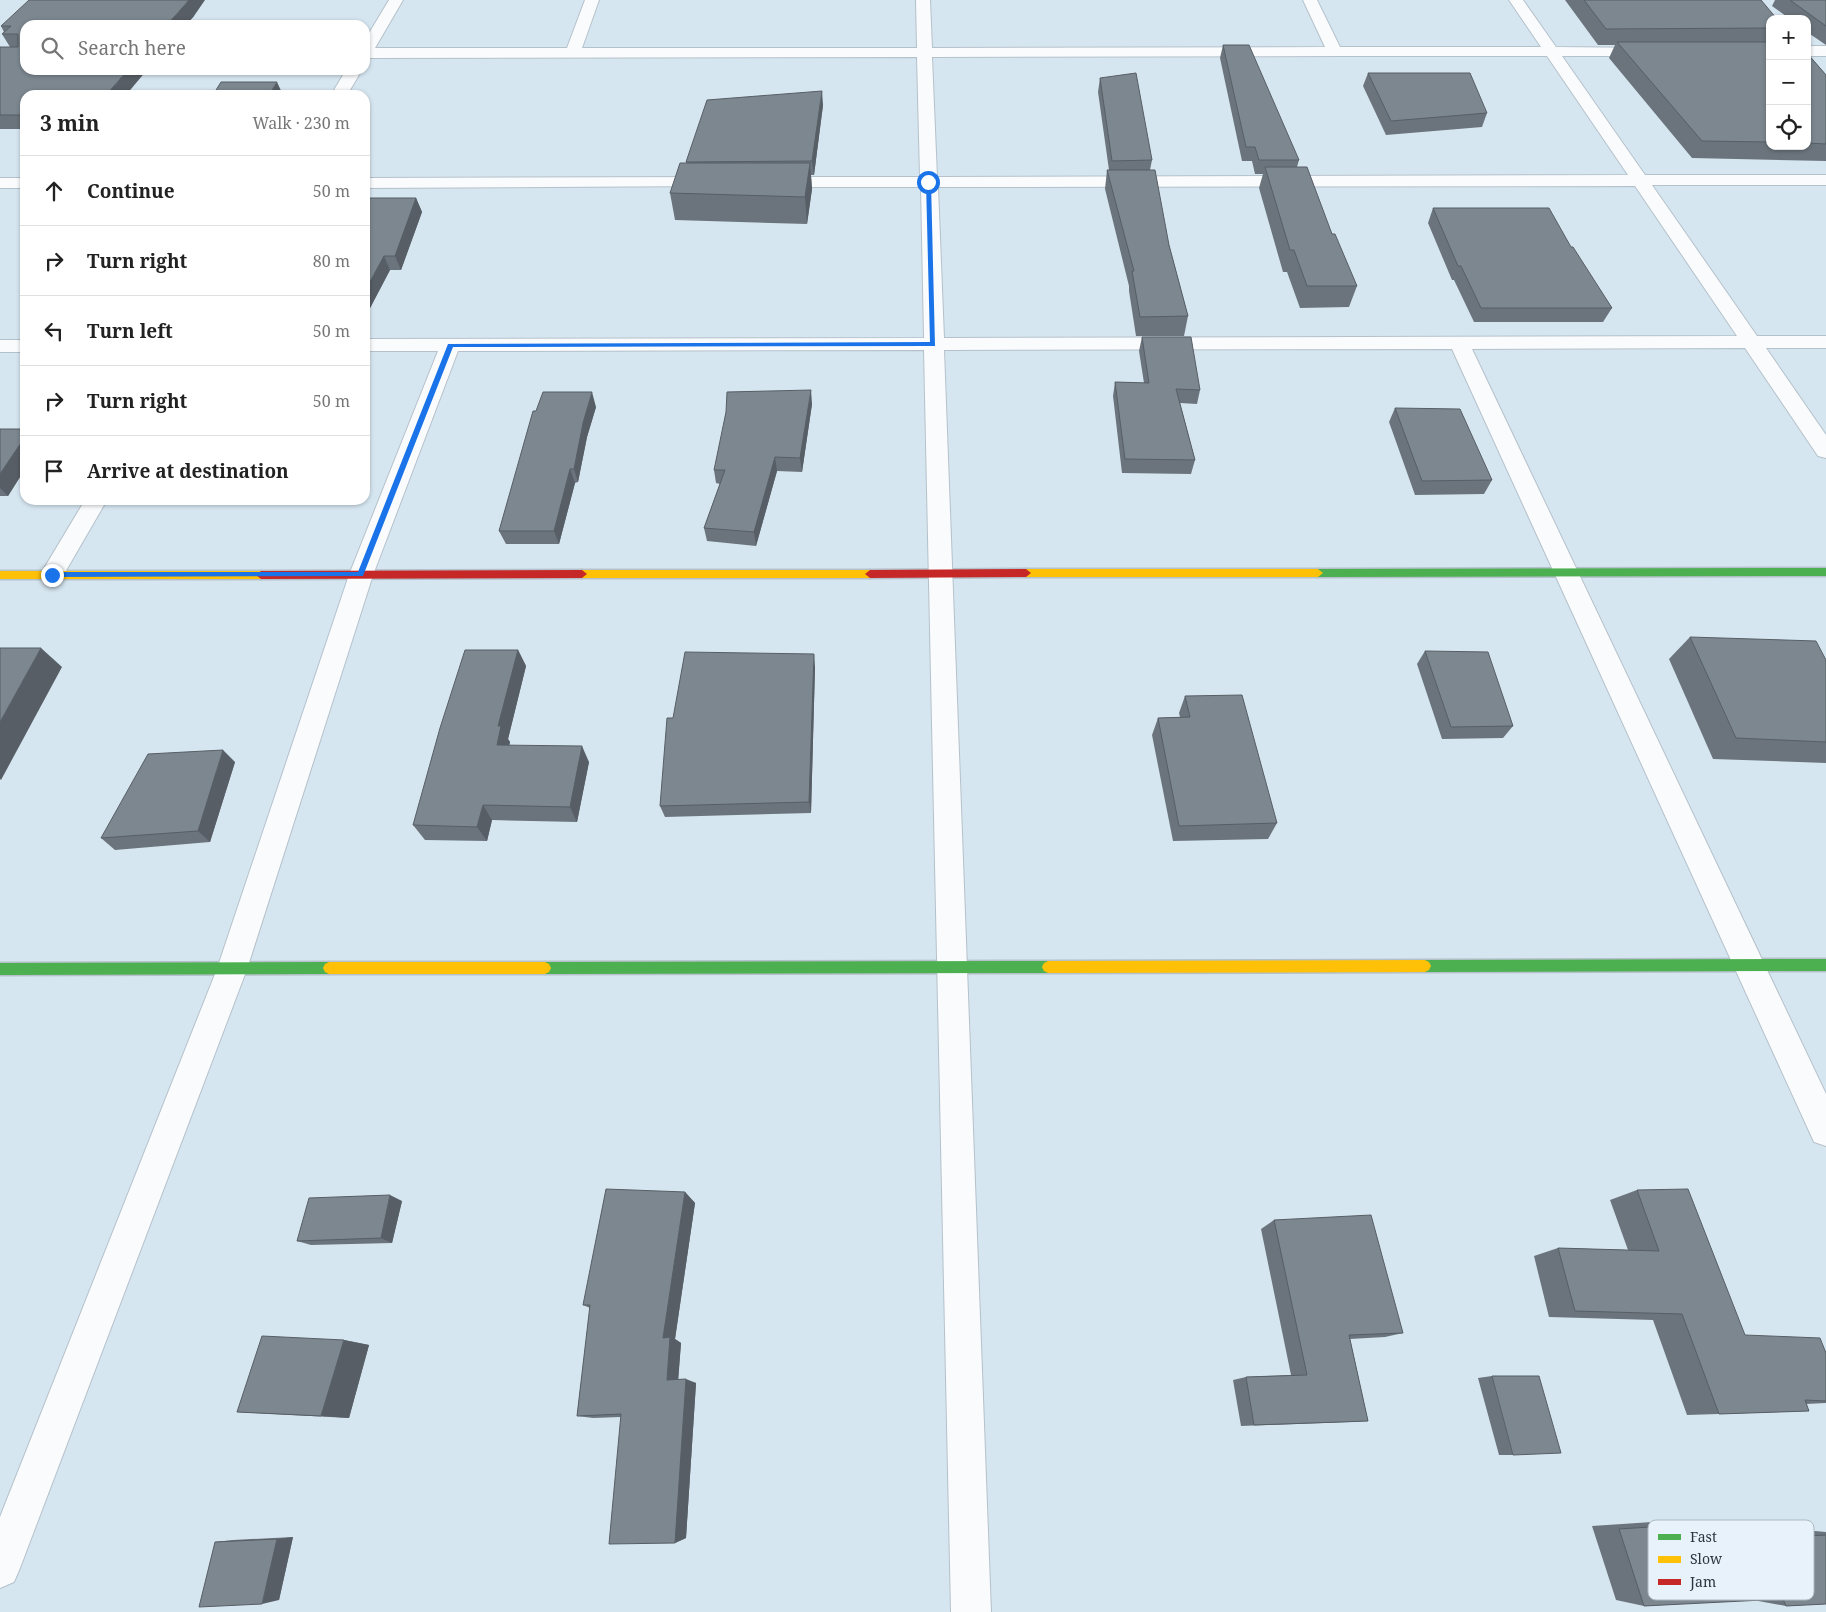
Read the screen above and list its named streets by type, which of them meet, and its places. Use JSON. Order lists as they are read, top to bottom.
{
  "legend": ["Fast", "Slow", "Jam"],
  "page": {
    "map_buttons": ["+", "−"],
    "search": "Search here",
    "heading": ["3 min", "Walk · 230 m"],
    "list": [
      ["Continue", "50 m"],
      ["Turn right", "80 m"],
      ["Turn left", "50 m"],
      ["Turn right", "50 m"],
      "Arrive at destination"
    ]
  }
}
